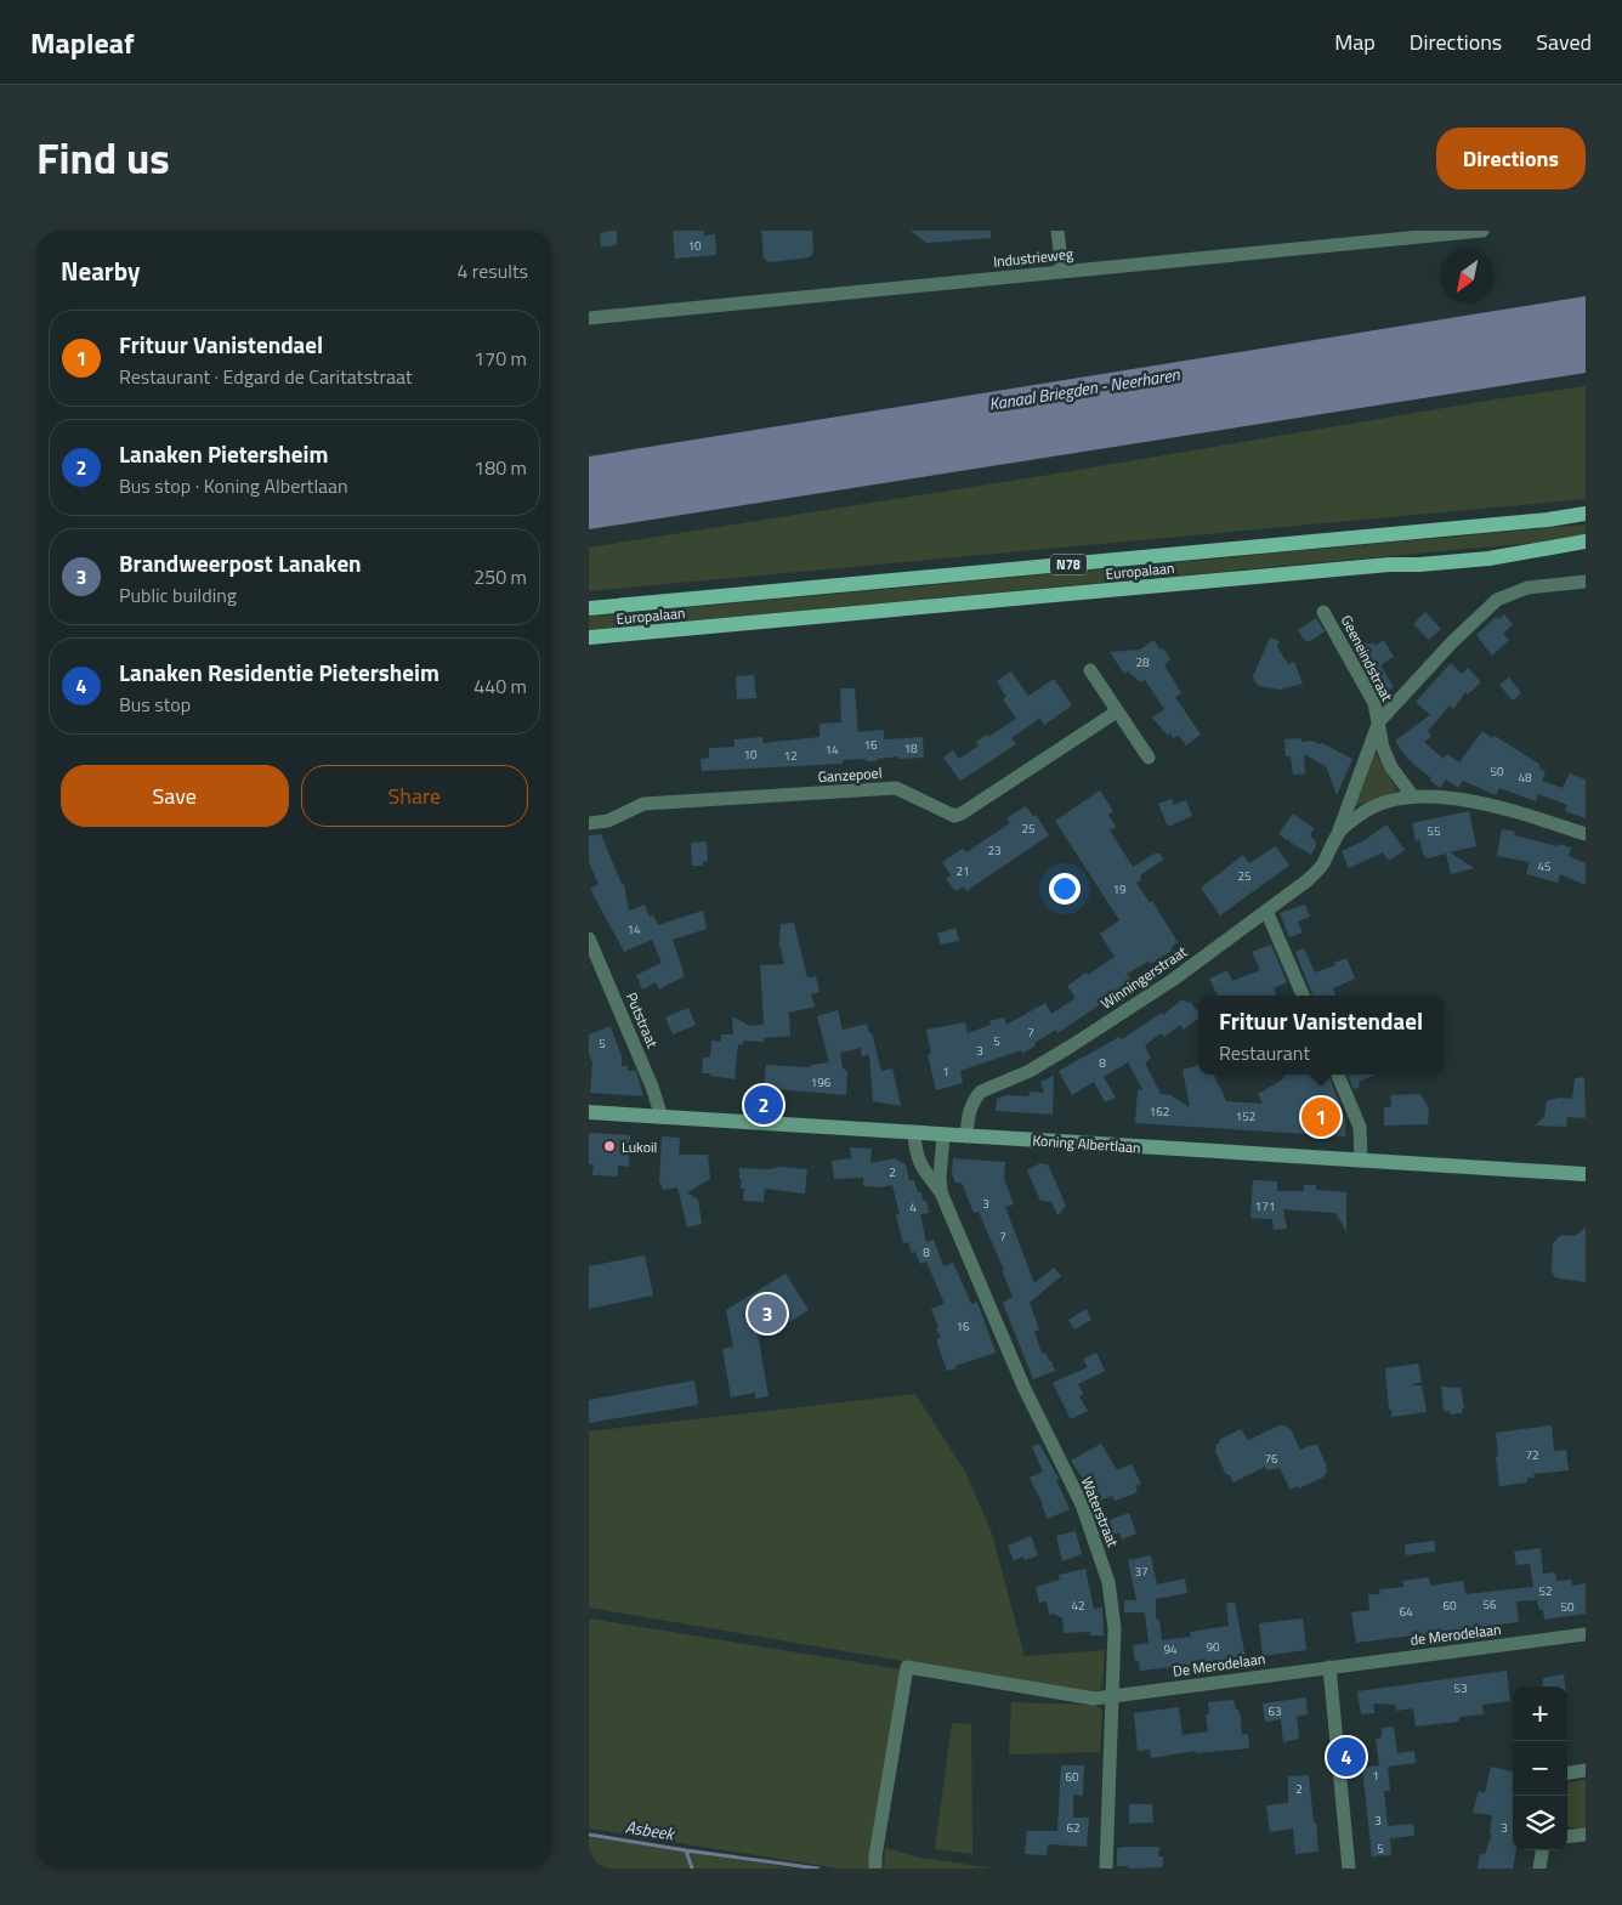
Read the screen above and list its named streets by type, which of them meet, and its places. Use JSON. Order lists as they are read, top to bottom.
{
  "streets": {
    "main road": ["N78", "Europalaan"],
    "street": [
      "Industrieweg",
      "Geeneindstraat",
      "Ganzepoel",
      "Winningerstraat",
      "Putstraat",
      "Koning Albertlaan",
      "Waterstraat",
      "de Merodelaan",
      "De Merodelaan"
    ]
  },
  "crossings": [
    ["Geeneindstraat", "Winningerstraat"],
    ["Winningerstraat", "Koning Albertlaan"],
    ["Putstraat", "Koning Albertlaan"],
    ["Koning Albertlaan", "Waterstraat"],
    ["Waterstraat", "De Merodelaan"],
    ["de Merodelaan", "De Merodelaan"]
  ],
  "water": ["Kanaal Briegden - Neerharen", "Asbeek"],
  "places": ["Lukoil"],
  "house_numbers": [
    "10",
    "28",
    "16",
    "18",
    "14",
    "10",
    "12",
    "50",
    "48",
    "25",
    "55",
    "23",
    "45",
    "21",
    "25",
    "19",
    "14",
    "7",
    "5",
    "5",
    "3",
    "8",
    "1",
    "196",
    "162",
    "152",
    "2",
    "3",
    "171",
    "4",
    "7",
    "8",
    "16",
    "72",
    "76",
    "37",
    "52",
    "56",
    "42",
    "60",
    "50",
    "64",
    "90",
    "94",
    "53",
    "63",
    "1",
    "60",
    "2",
    "3",
    "62",
    "3",
    "5"
  ],
  "north": "bottom left",
  "page": {
    "header": "Mapleaf",
    "nav": ["Map", "Directions", "Saved"],
    "title": "Find us",
    "buttons": [
      "Directions",
      ["Save", "Share"]
    ],
    "heading": ["Nearby", "4 results"],
    "list": [
      {
        "mark": "1",
        "name": "Frituur Vanistendael",
        "note": "Restaurant · Edgard de Caritatstraat",
        "value": "170 m"
      },
      {
        "mark": "2",
        "name": "Lanaken Pietersheim",
        "note": "Bus stop · Koning Albertlaan",
        "value": "180 m"
      },
      {
        "mark": "3",
        "name": "Brandweerpost Lanaken",
        "note": "Public building",
        "value": "250 m"
      },
      {
        "mark": "4",
        "name": "Lanaken Residentie Pietersheim",
        "note": "Bus stop",
        "value": "440 m"
      }
    ],
    "popup": ["Frituur Vanistendael", "Restaurant"],
    "pins": [
      "2",
      "1",
      "3",
      "4"
    ],
    "map_buttons": ["+", "−"]
  }
}
